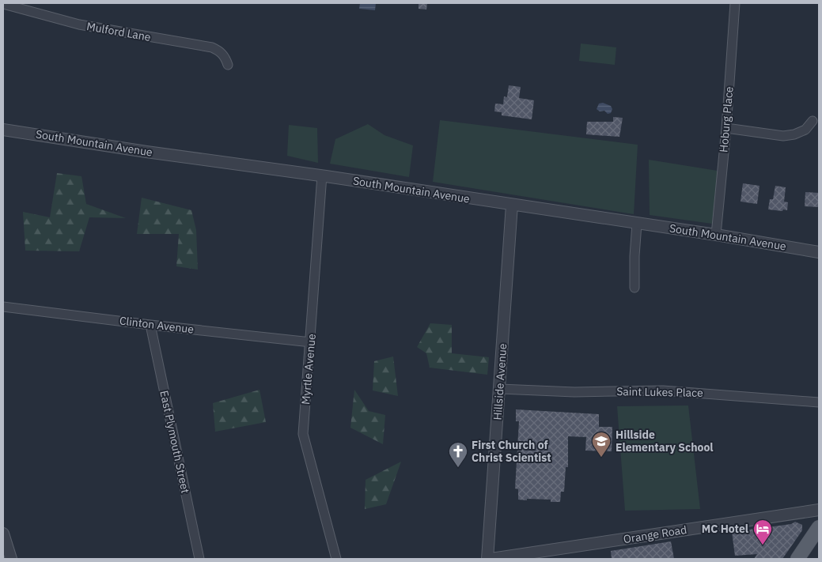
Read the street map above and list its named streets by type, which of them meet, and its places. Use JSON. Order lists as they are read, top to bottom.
{
  "streets": {
    "street": [
      "Mulford Lane",
      "Hoburg Place",
      "South Mountain Avenue",
      "Clinton Avenue",
      "Myrtle Avenue",
      "Hillside Avenue",
      "Saint Lukes Place",
      "East Plymouth Street",
      "Orange Road"
    ]
  },
  "crossings": [
    ["Hoburg Place", "South Mountain Avenue"],
    ["South Mountain Avenue", "Myrtle Avenue"],
    ["South Mountain Avenue", "Hillside Avenue"],
    ["Clinton Avenue", "Myrtle Avenue"],
    ["Clinton Avenue", "East Plymouth Street"],
    ["Hillside Avenue", "Saint Lukes Place"]
  ],
  "places": {
    "school or university": ["Hillside Elementary School"],
    "church": ["First Church of Christ Scientist"],
    "hotel": ["MC Hotel"]
  }
}
